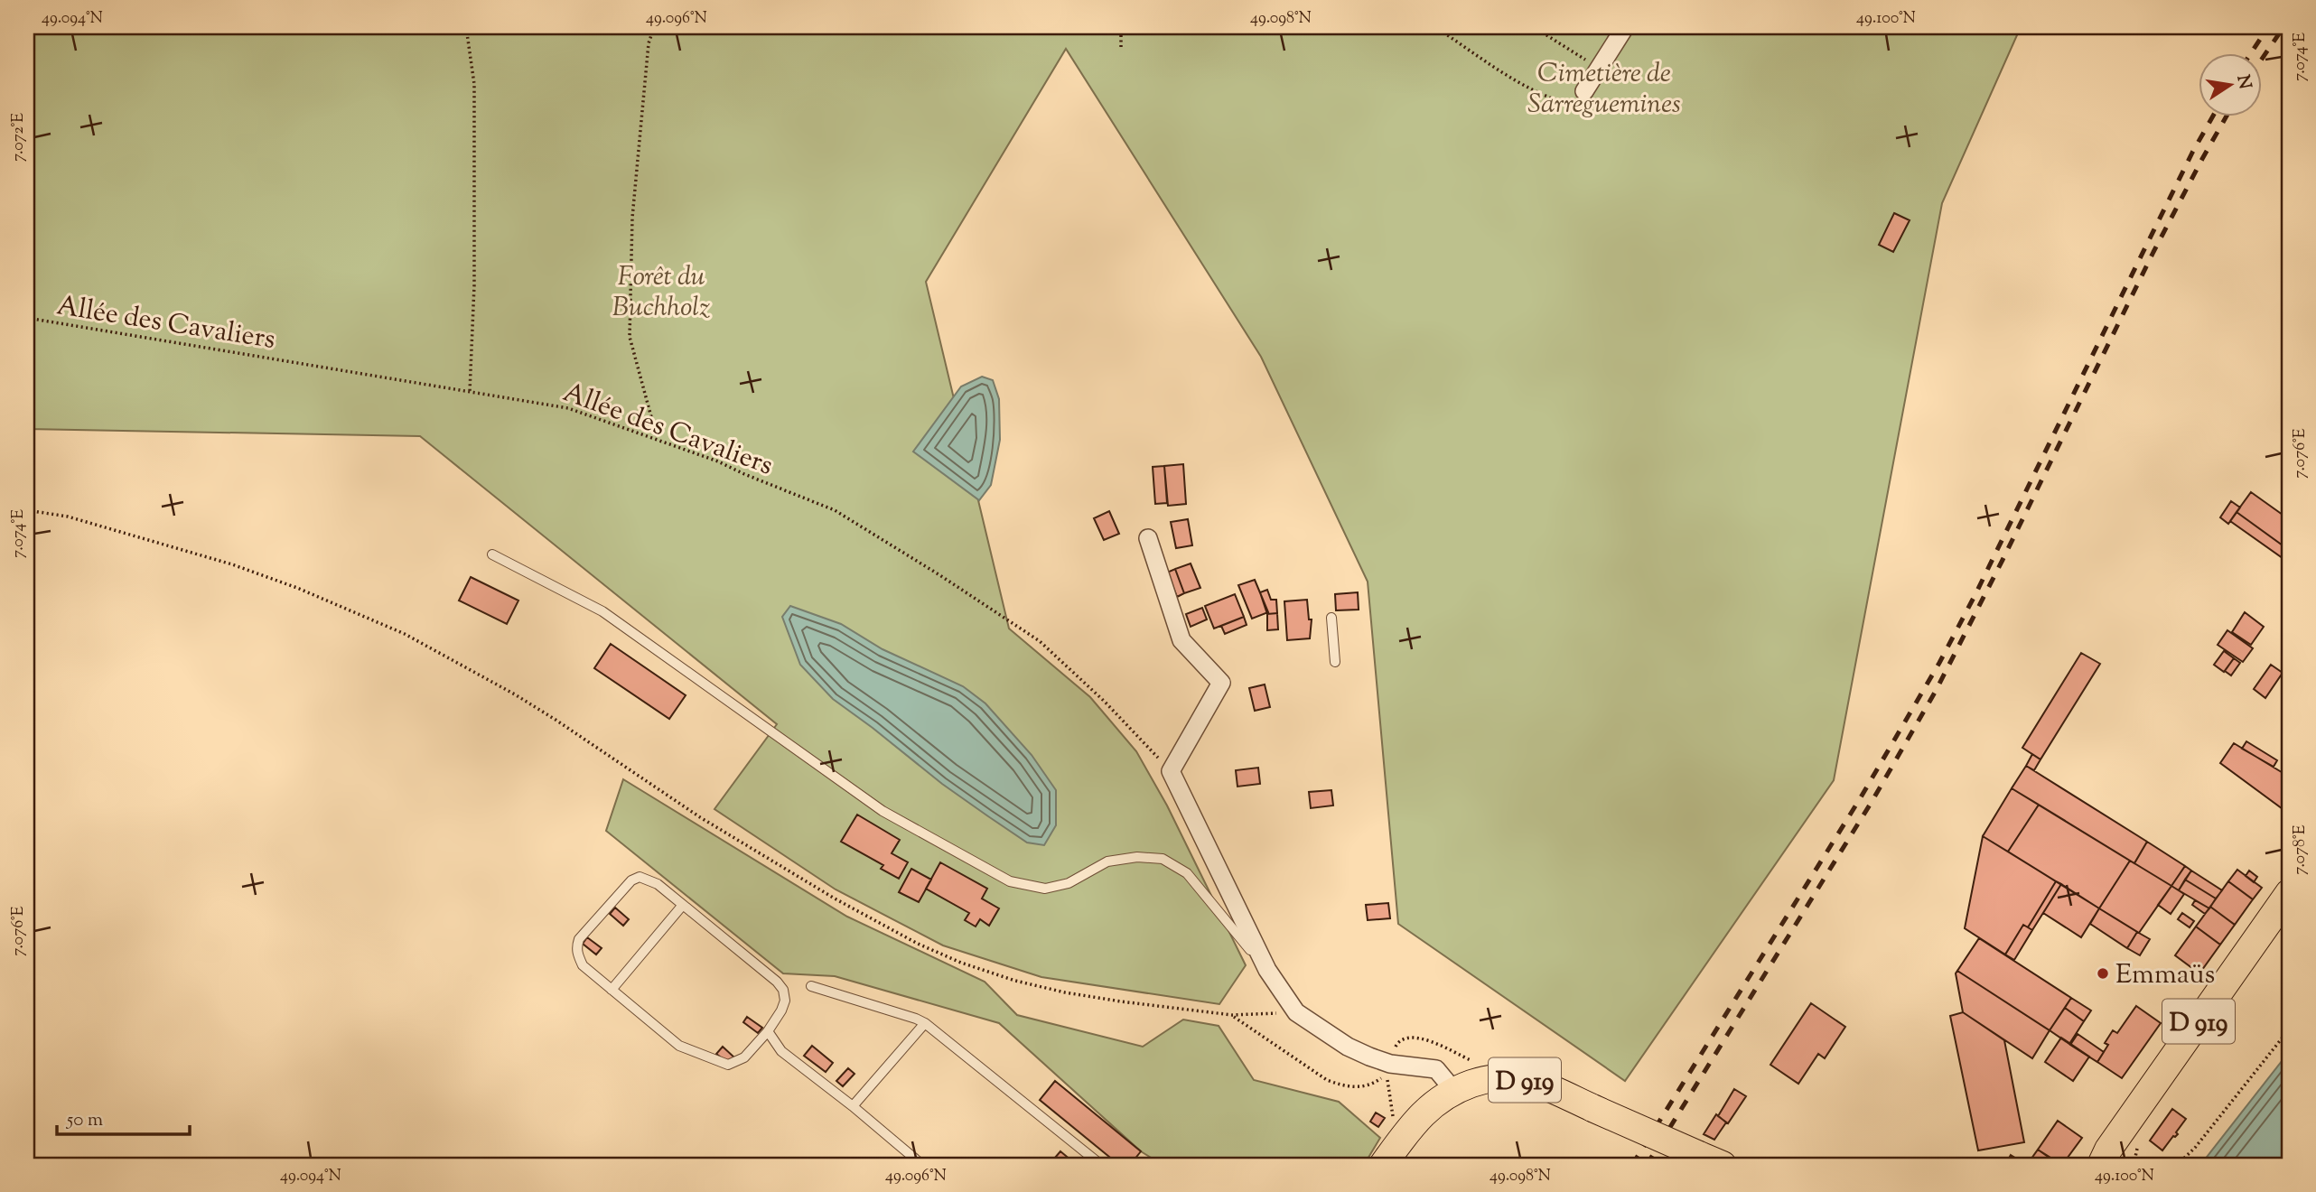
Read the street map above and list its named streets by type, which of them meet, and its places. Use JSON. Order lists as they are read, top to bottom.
{
  "streets": {
    "main road": ["D 919"],
    "path": ["Allée des Cavaliers"]
  },
  "parks": ["Cimetière de Sarreguemines", "Forêt du Buchholz"],
  "places": ["Emmaüs"],
  "scale_bar": "50 m",
  "north": "right",
  "coordinates": [
    "49.094°N",
    "49.096°N",
    "49.098°N",
    "49.100°N",
    "7.074°E",
    "7.072°E",
    "7.076°E",
    "7.078°E"
  ]
}
